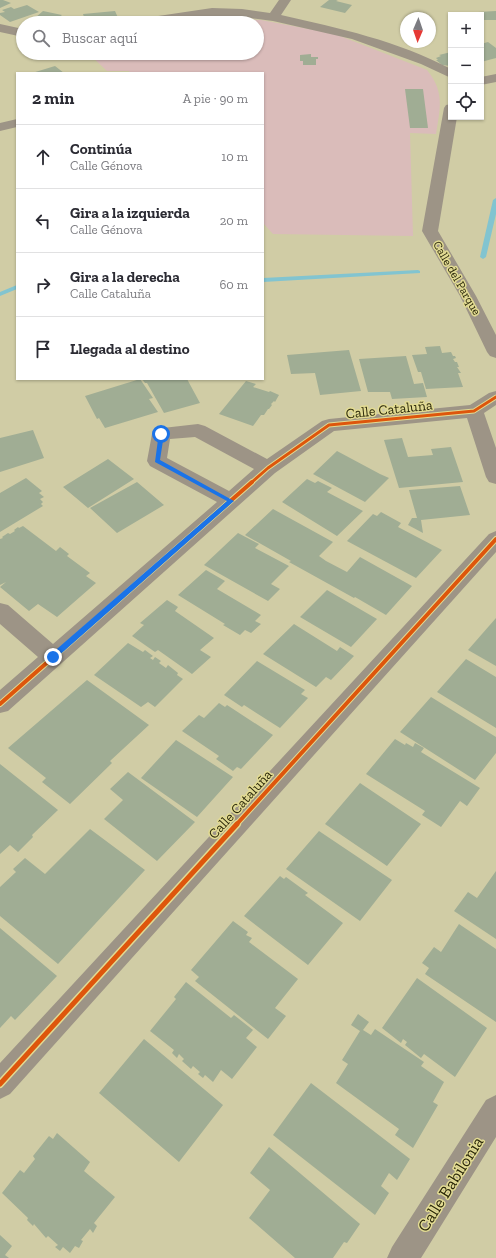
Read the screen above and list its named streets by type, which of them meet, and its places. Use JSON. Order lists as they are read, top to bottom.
{
  "streets": {
    "street": ["Calle del Parque", "Calle Cataluña", "Calle Babilonia"]
  },
  "north": "bottom",
  "page": {
    "map_buttons": ["+", "−"],
    "search": "Buscar aquí",
    "heading": ["2 min", "A pie · 90 m"],
    "list": [
      ["Continúa", "Calle Génova", "10 m"],
      ["Gira a la izquierda", "Calle Génova", "20 m"],
      ["Gira a la derecha", "Calle Cataluña", "60 m"],
      "Llegada al destino"
    ]
  }
}
